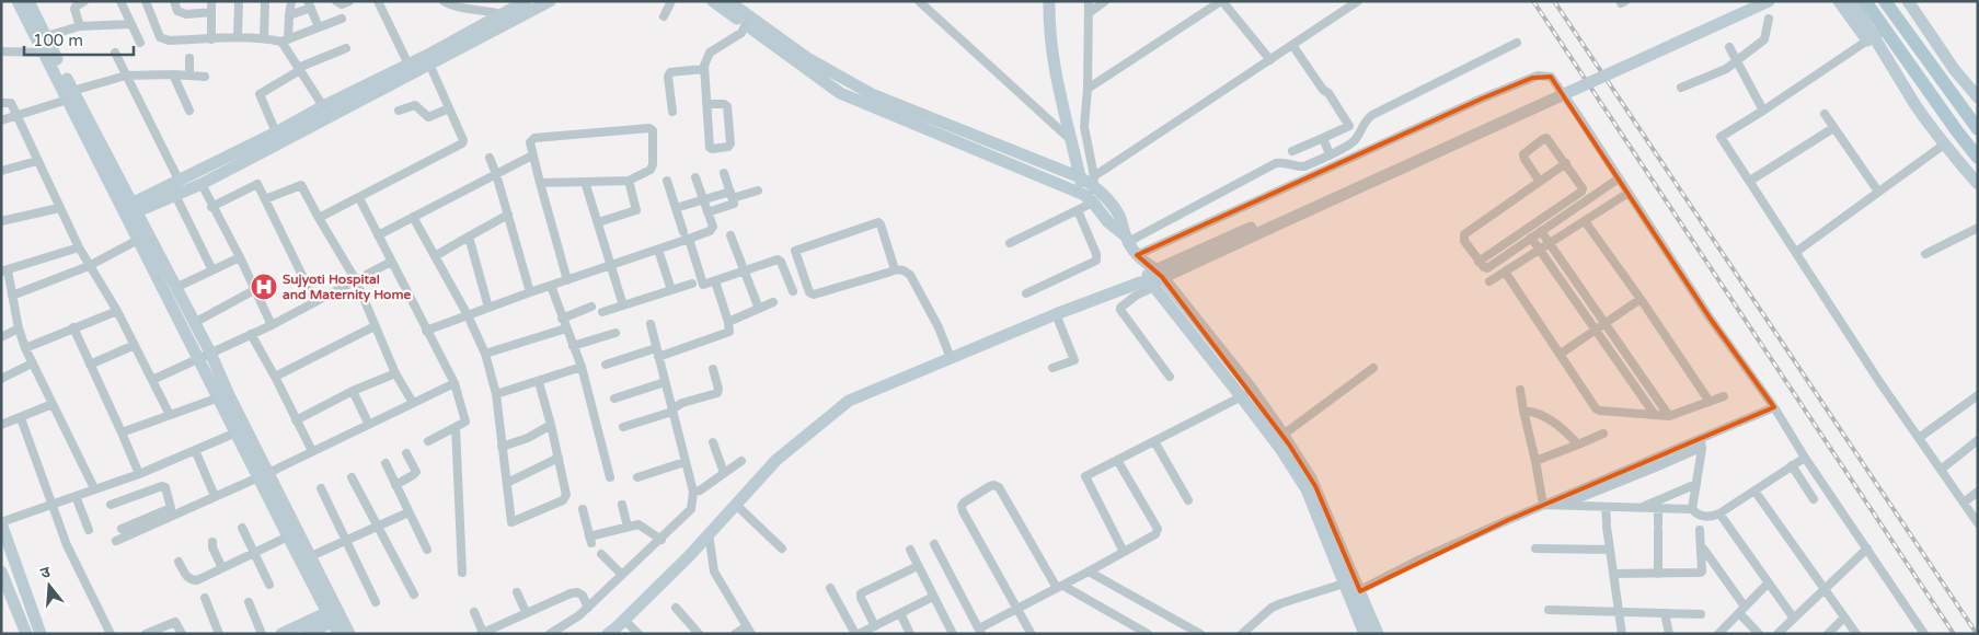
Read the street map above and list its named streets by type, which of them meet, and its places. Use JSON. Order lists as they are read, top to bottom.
{
  "places": {
    "hospital": ["Sujyoti Hospital and Maternity Home"]
  },
  "scale_bar": "100 m",
  "north": "top"
}
